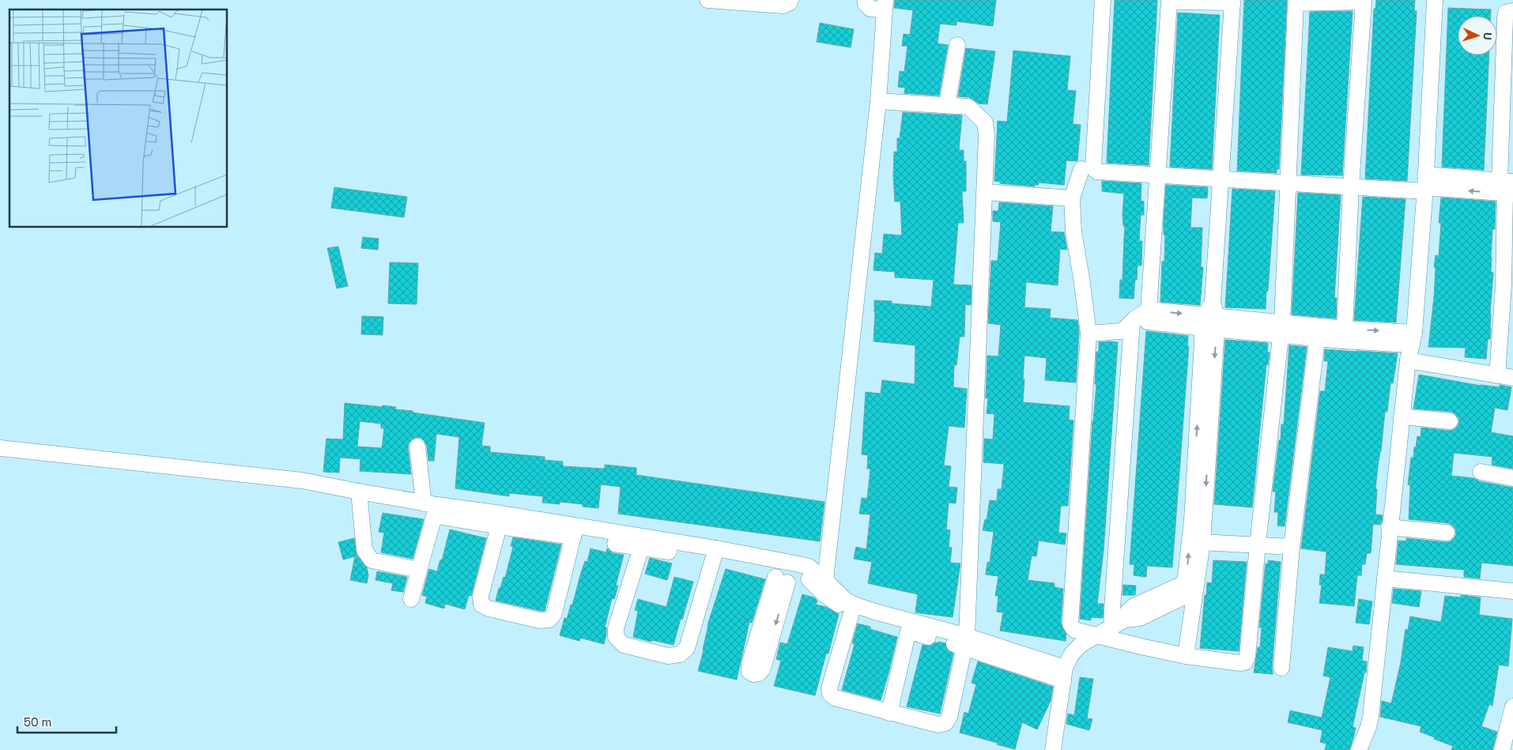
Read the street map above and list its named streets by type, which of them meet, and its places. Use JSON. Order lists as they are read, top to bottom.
{
  "scale_bar": "50 m",
  "north": "right"
}
